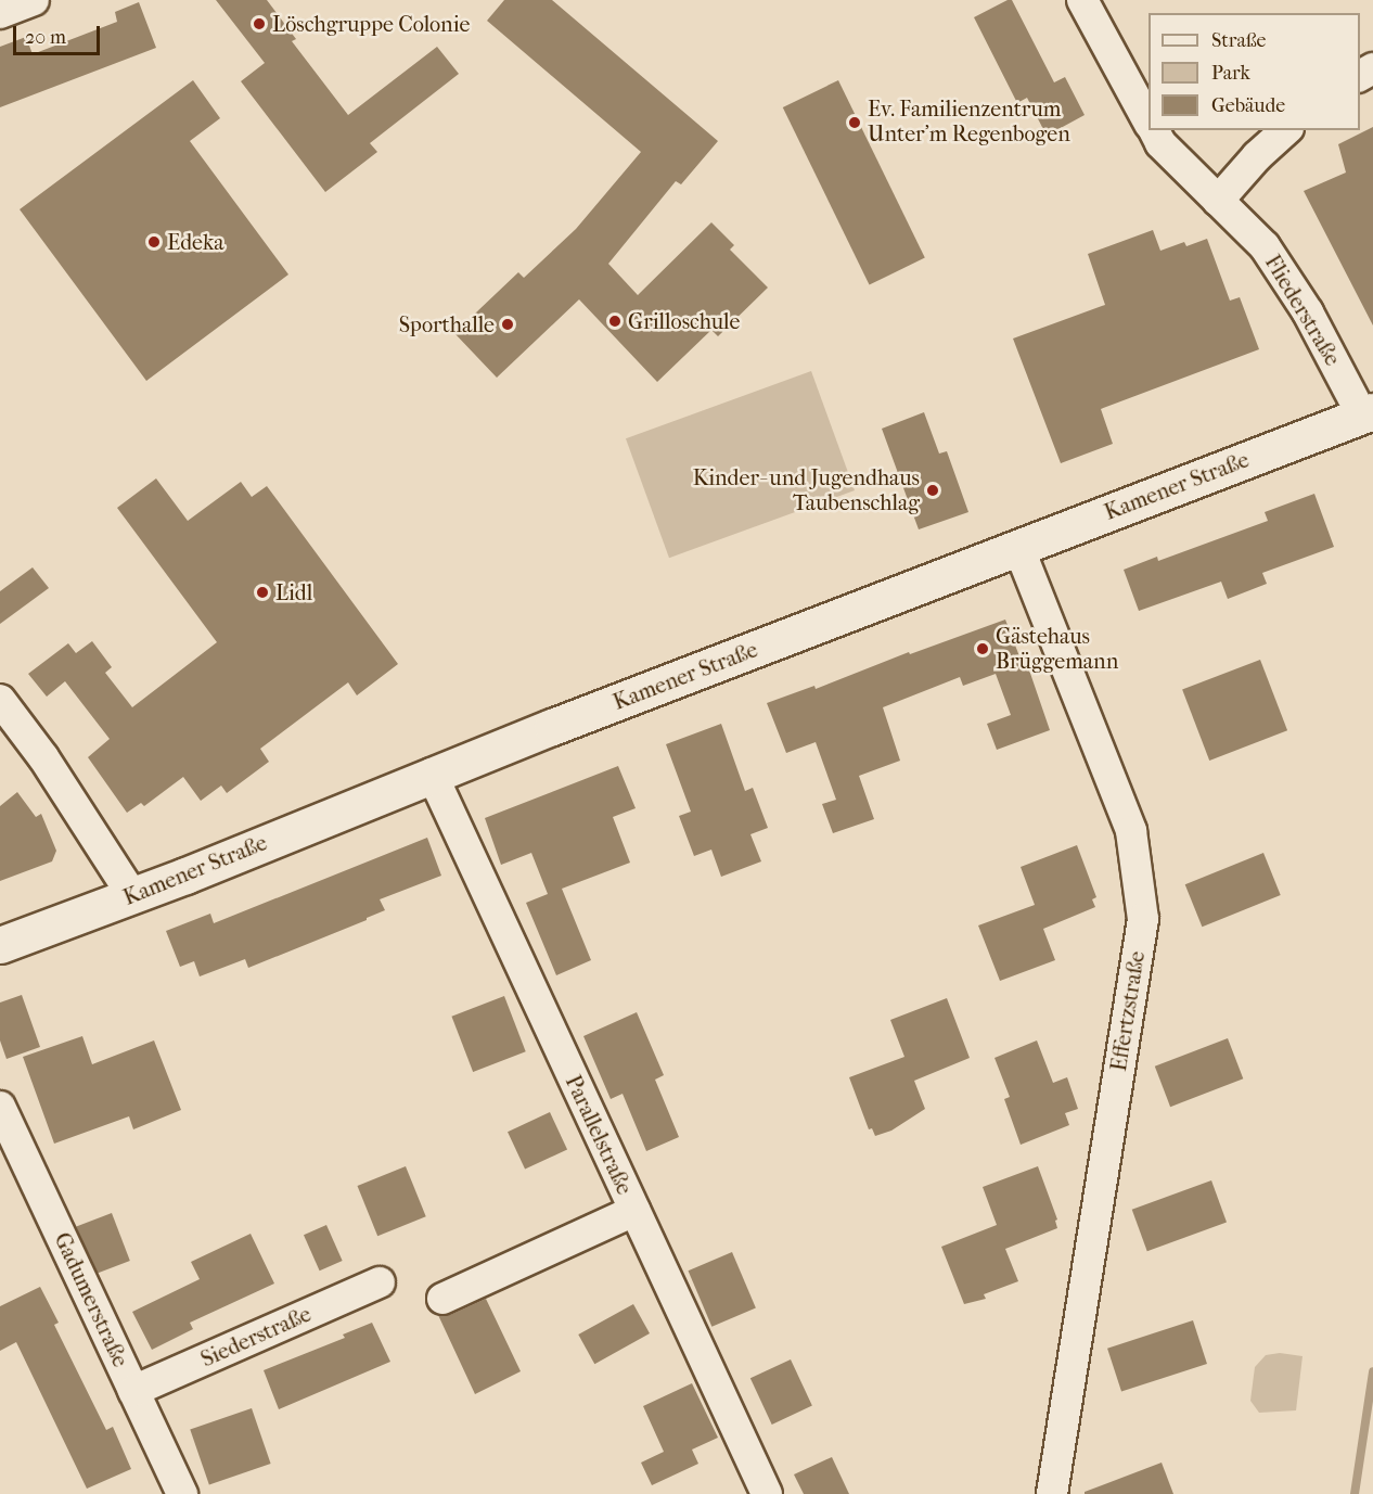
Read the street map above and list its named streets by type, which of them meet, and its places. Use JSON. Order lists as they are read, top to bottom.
{
  "streets": {
    "main road": ["Kamener Straße"],
    "street": [
      "Fliederstraße",
      "Effertzstraße",
      "Parallelstraße",
      "Gadumerstraße",
      "Siederstraße"
    ]
  },
  "crossings": [
    ["Fliederstraße", "Kamener Straße"],
    ["Kamener Straße", "Effertzstraße"],
    ["Kamener Straße", "Parallelstraße"],
    ["Gadumerstraße", "Siederstraße"]
  ],
  "places": [
    "Löschgruppe Colonie",
    "Ev. Familienzentrum Unter'm Regenbogen",
    "Edeka",
    "Grilloschule",
    "Sporthalle",
    "Kinder- und Jugendhaus Taubenschlag",
    "Lidl",
    "Gästehaus Brüggemann"
  ],
  "legend": ["Straße", "Park", "Gebäude"],
  "scale_bar": "20 m"
}
